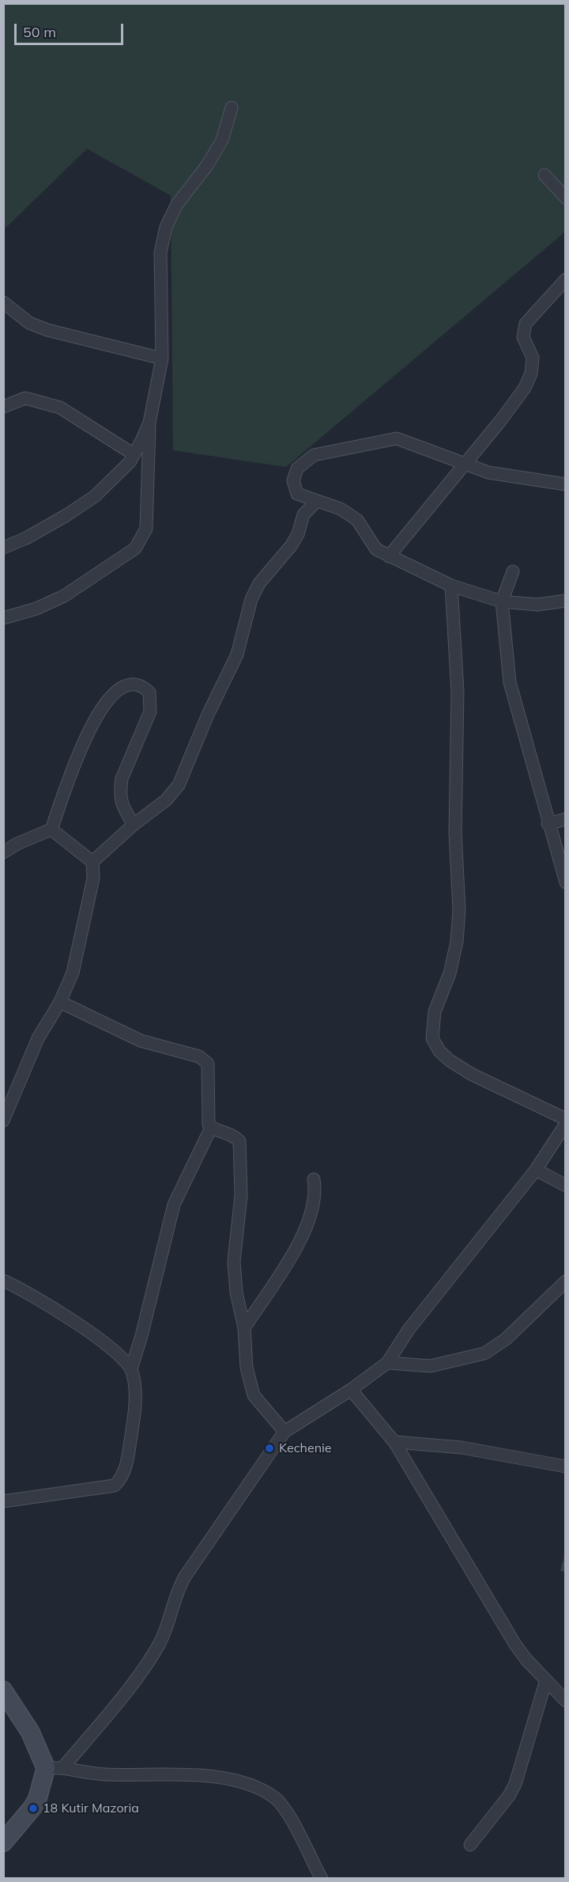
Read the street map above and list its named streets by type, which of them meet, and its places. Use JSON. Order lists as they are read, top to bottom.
{
  "places": ["Kechenie", "18 Kutir Mazoria"],
  "scale_bar": "50 m"
}
